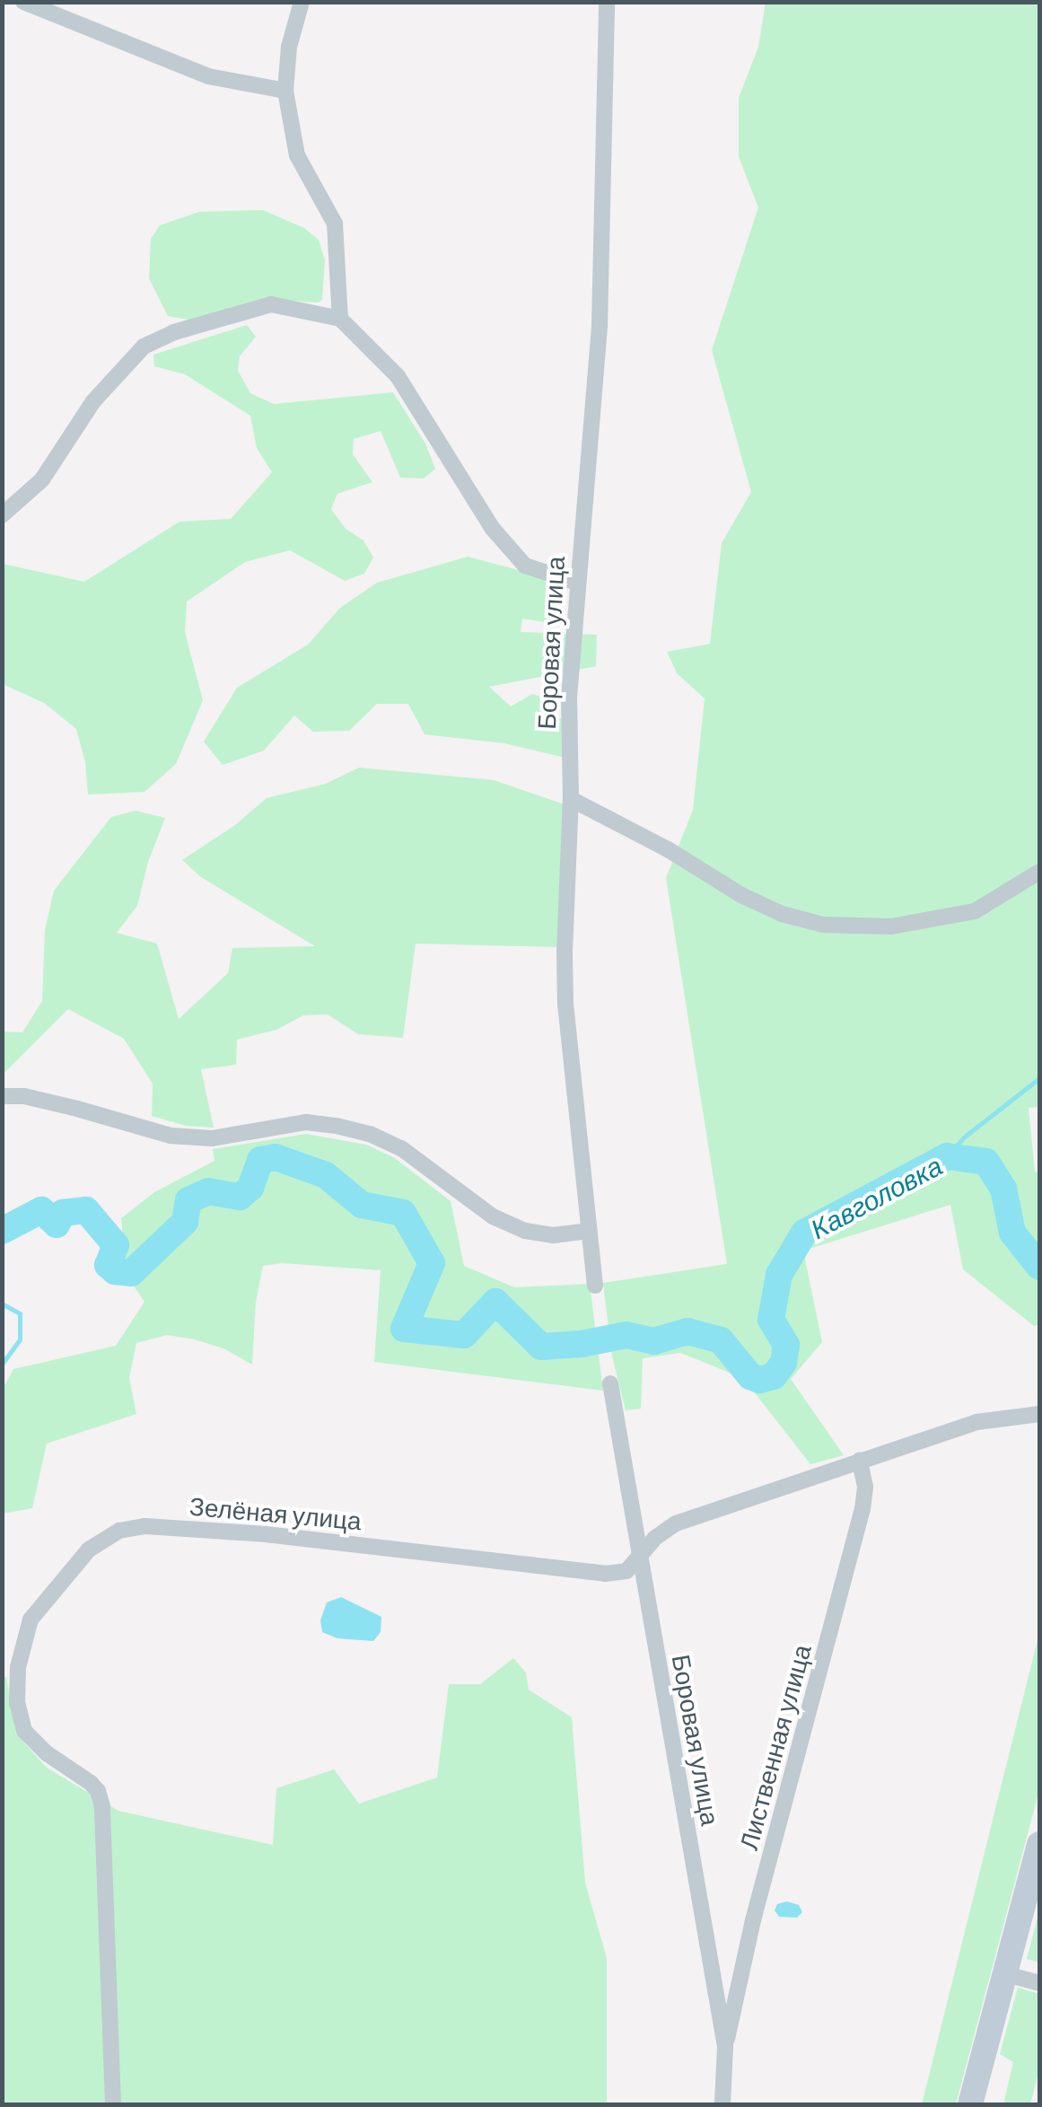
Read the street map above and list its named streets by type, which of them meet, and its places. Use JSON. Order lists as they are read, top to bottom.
{
  "streets": {
    "street": ["Боровая улица", "Зелёная улица", "Лиственная улица"]
  },
  "crossings": [
    ["Боровая улица", "Зелёная улица"],
    ["Боровая улица", "Лиственная улица"],
    ["Зелёная улица", "Лиственная улица"]
  ],
  "water": ["Кавголовка"]
}
